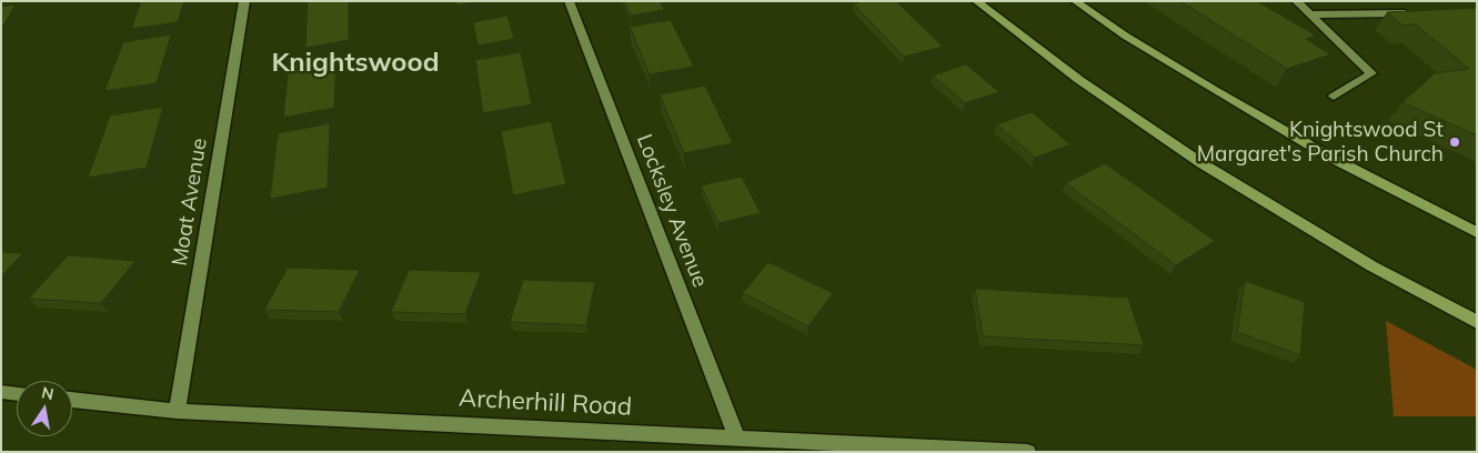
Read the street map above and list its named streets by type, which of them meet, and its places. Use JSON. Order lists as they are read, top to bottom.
{
  "streets": {
    "street": ["Moat Avenue", "Locksley Avenue", "Archerhill Road"]
  },
  "crossings": [
    ["Moat Avenue", "Archerhill Road"],
    ["Locksley Avenue", "Archerhill Road"]
  ],
  "districts": ["Knightswood"],
  "places": ["Knightswood St Margaret's Parish Church"],
  "north": "top"
}
